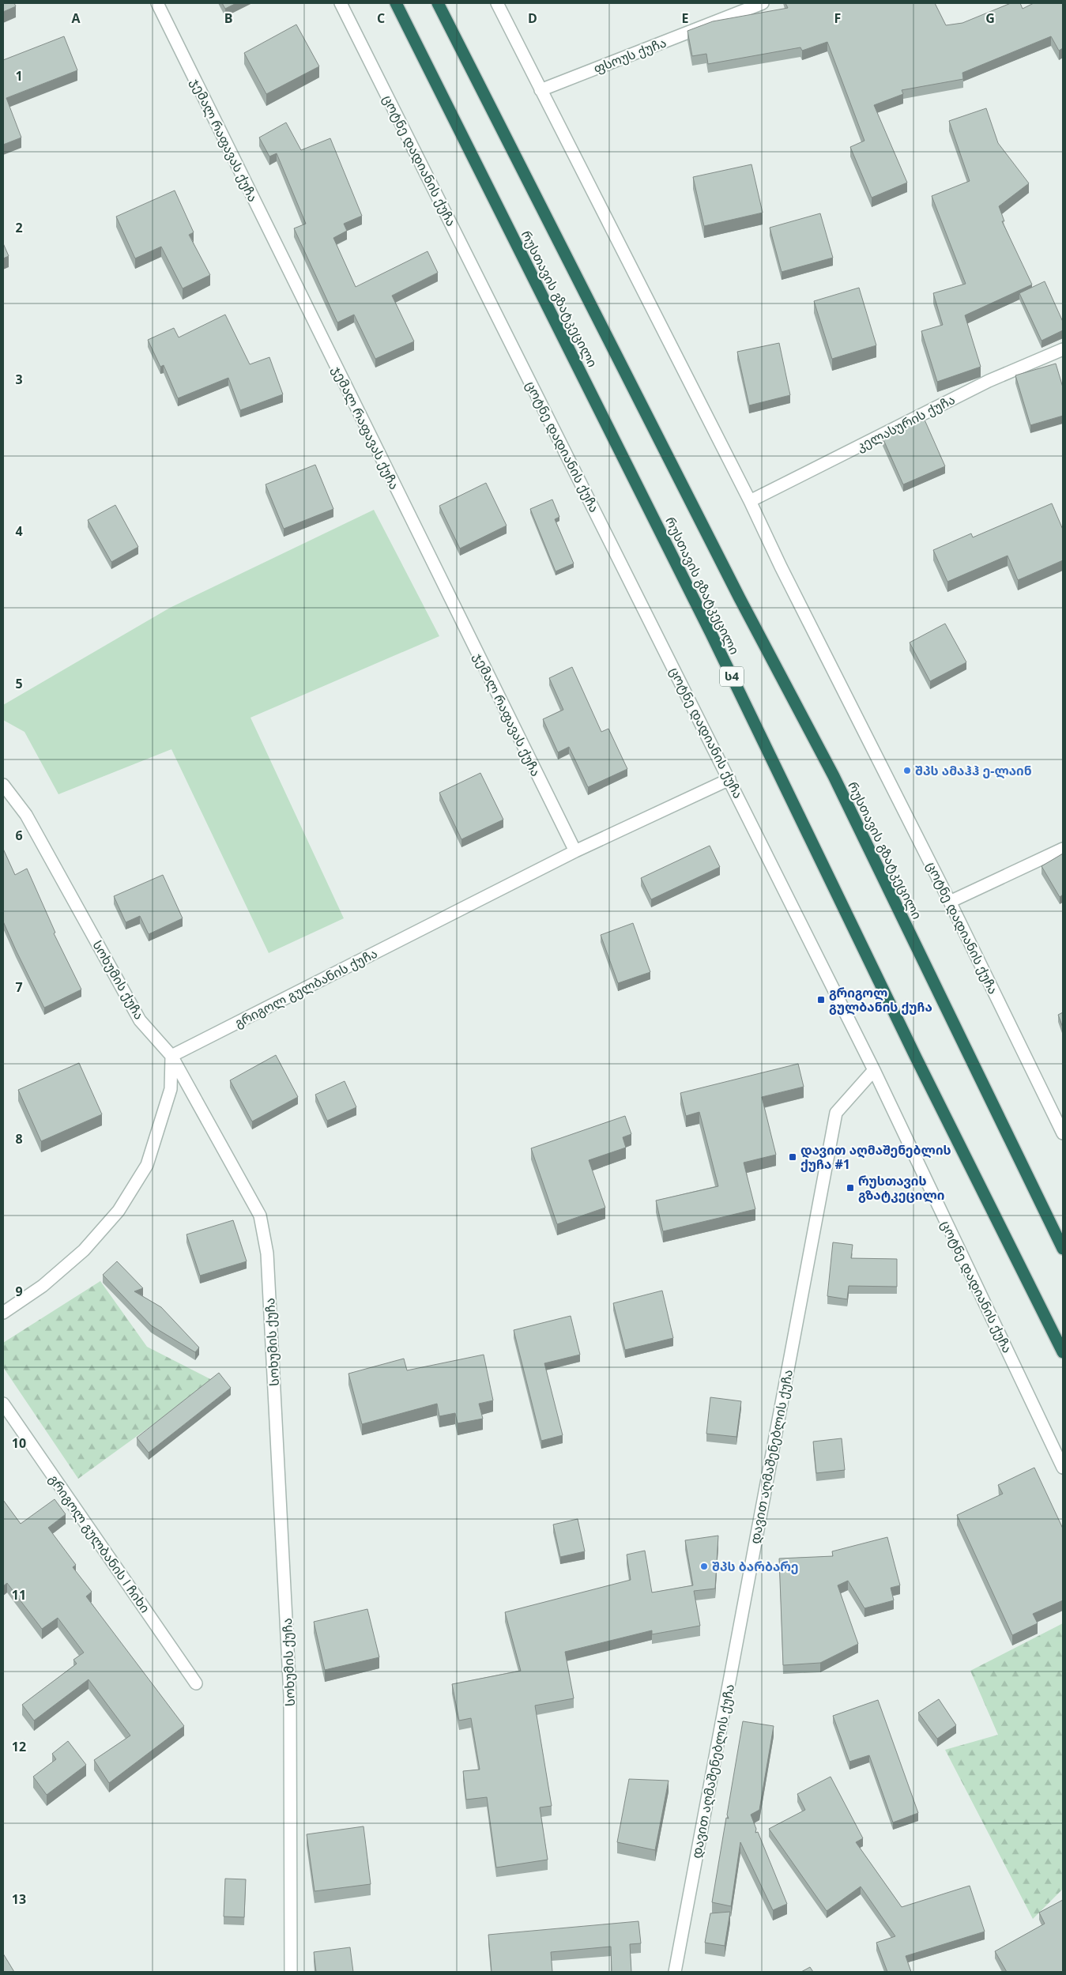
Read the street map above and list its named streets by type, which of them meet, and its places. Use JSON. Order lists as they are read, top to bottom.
{
  "streets": {
    "highway": ["რუსთავის გზატკეცილი", "ს4"],
    "street": [
      "ფსოუს ქუჩა",
      "ჯემალ რაფავას ქუჩა",
      "ცოტნე დადიანის ქუჩა",
      "კელასურის ქუჩა",
      "სოხუმის ქუჩა",
      "გრიგოლ გულბანის ქუჩა",
      "დავით აღმაშენებლის ქუჩა",
      "გრიგოლ გულბანის I ჩიხი"
    ]
  },
  "crossings": [
    ["ფსოუს ქუჩა", "ცოტნე დადიანის ქუჩა"],
    ["ჯემალ რაფავას ქუჩა", "გრიგოლ გულბანის ქუჩა"],
    ["ცოტნე დადიანის ქუჩა", "კელასურის ქუჩა"],
    ["ცოტნე დადიანის ქუჩა", "გრიგოლ გულბანის ქუჩა"],
    ["ცოტნე დადიანის ქუჩა", "დავით აღმაშენებლის ქუჩა"],
    ["სოხუმის ქუჩა", "გრიგოლ გულბანის ქუჩა"]
  ],
  "places": {
    "other": ["შპს ამაჰჰ ე-ლაინ", "შპს ბარბარე"],
    "transit": ["გრიგოლ გულბანის ქუჩა", "დავით აღმაშენებლის ქუჩა #1", "რუსთავის გზატკეცილი"]
  },
  "grid": {
    "columns": [
      "A",
      "B",
      "C",
      "D",
      "E",
      "F",
      "G"
    ],
    "rows": [
      "1",
      "2",
      "3",
      "4",
      "5",
      "6",
      "7",
      "8",
      "9",
      "10",
      "11",
      "12",
      "13"
    ]
  }
}
